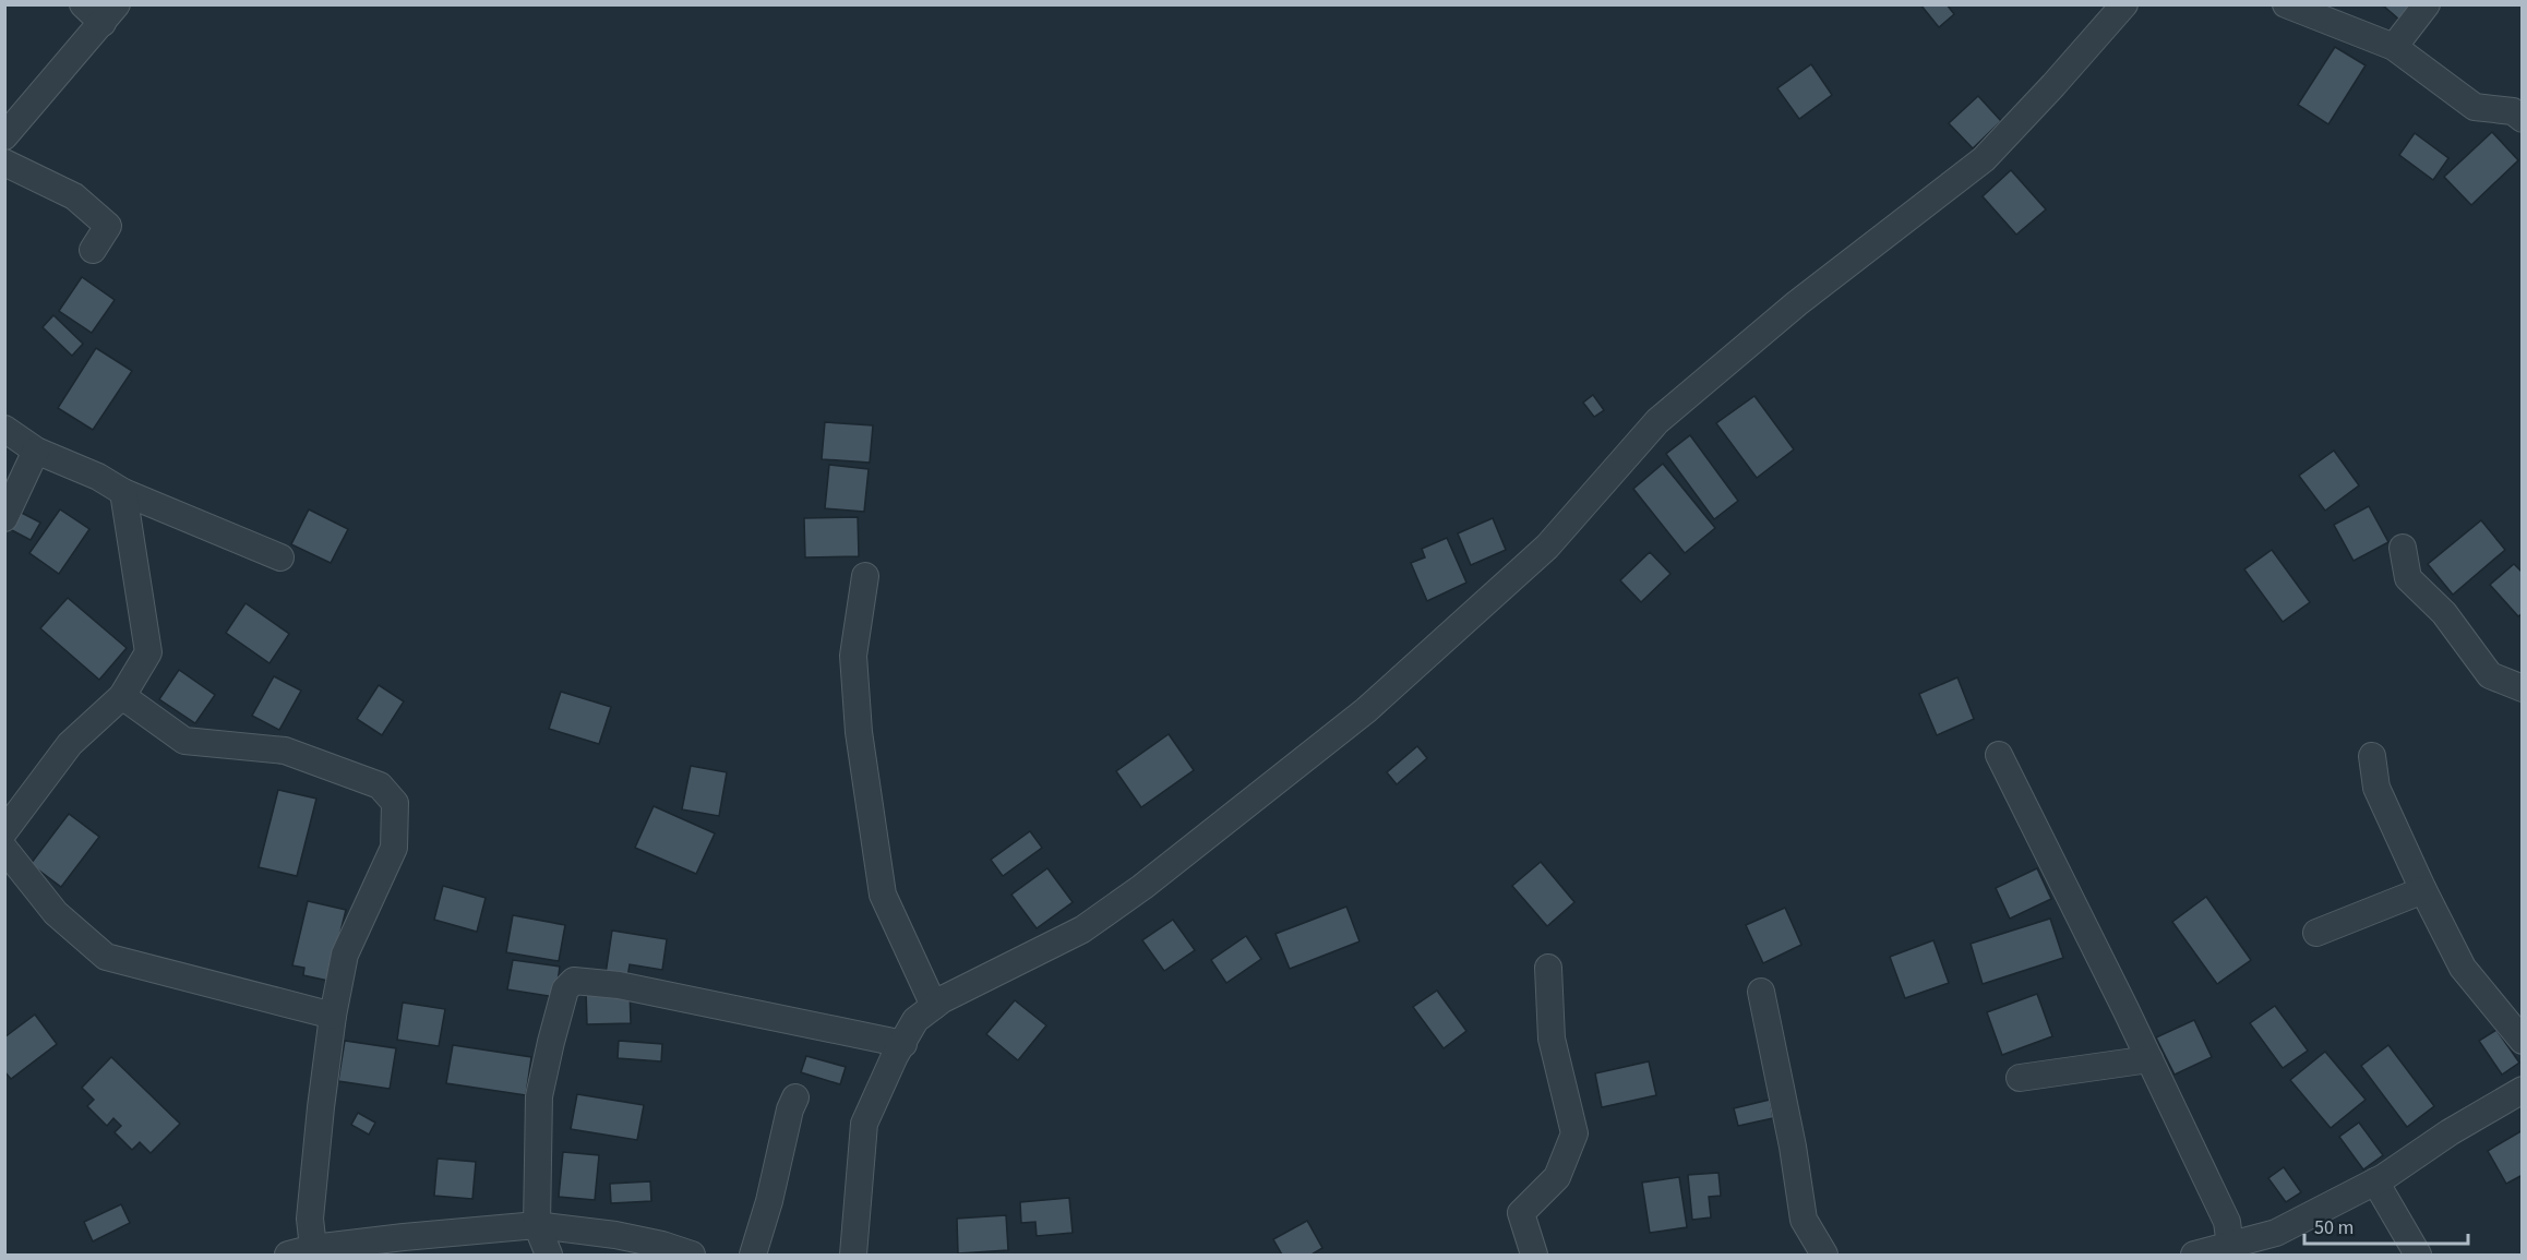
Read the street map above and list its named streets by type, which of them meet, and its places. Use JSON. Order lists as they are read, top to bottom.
{
  "scale_bar": "50 m"
}
